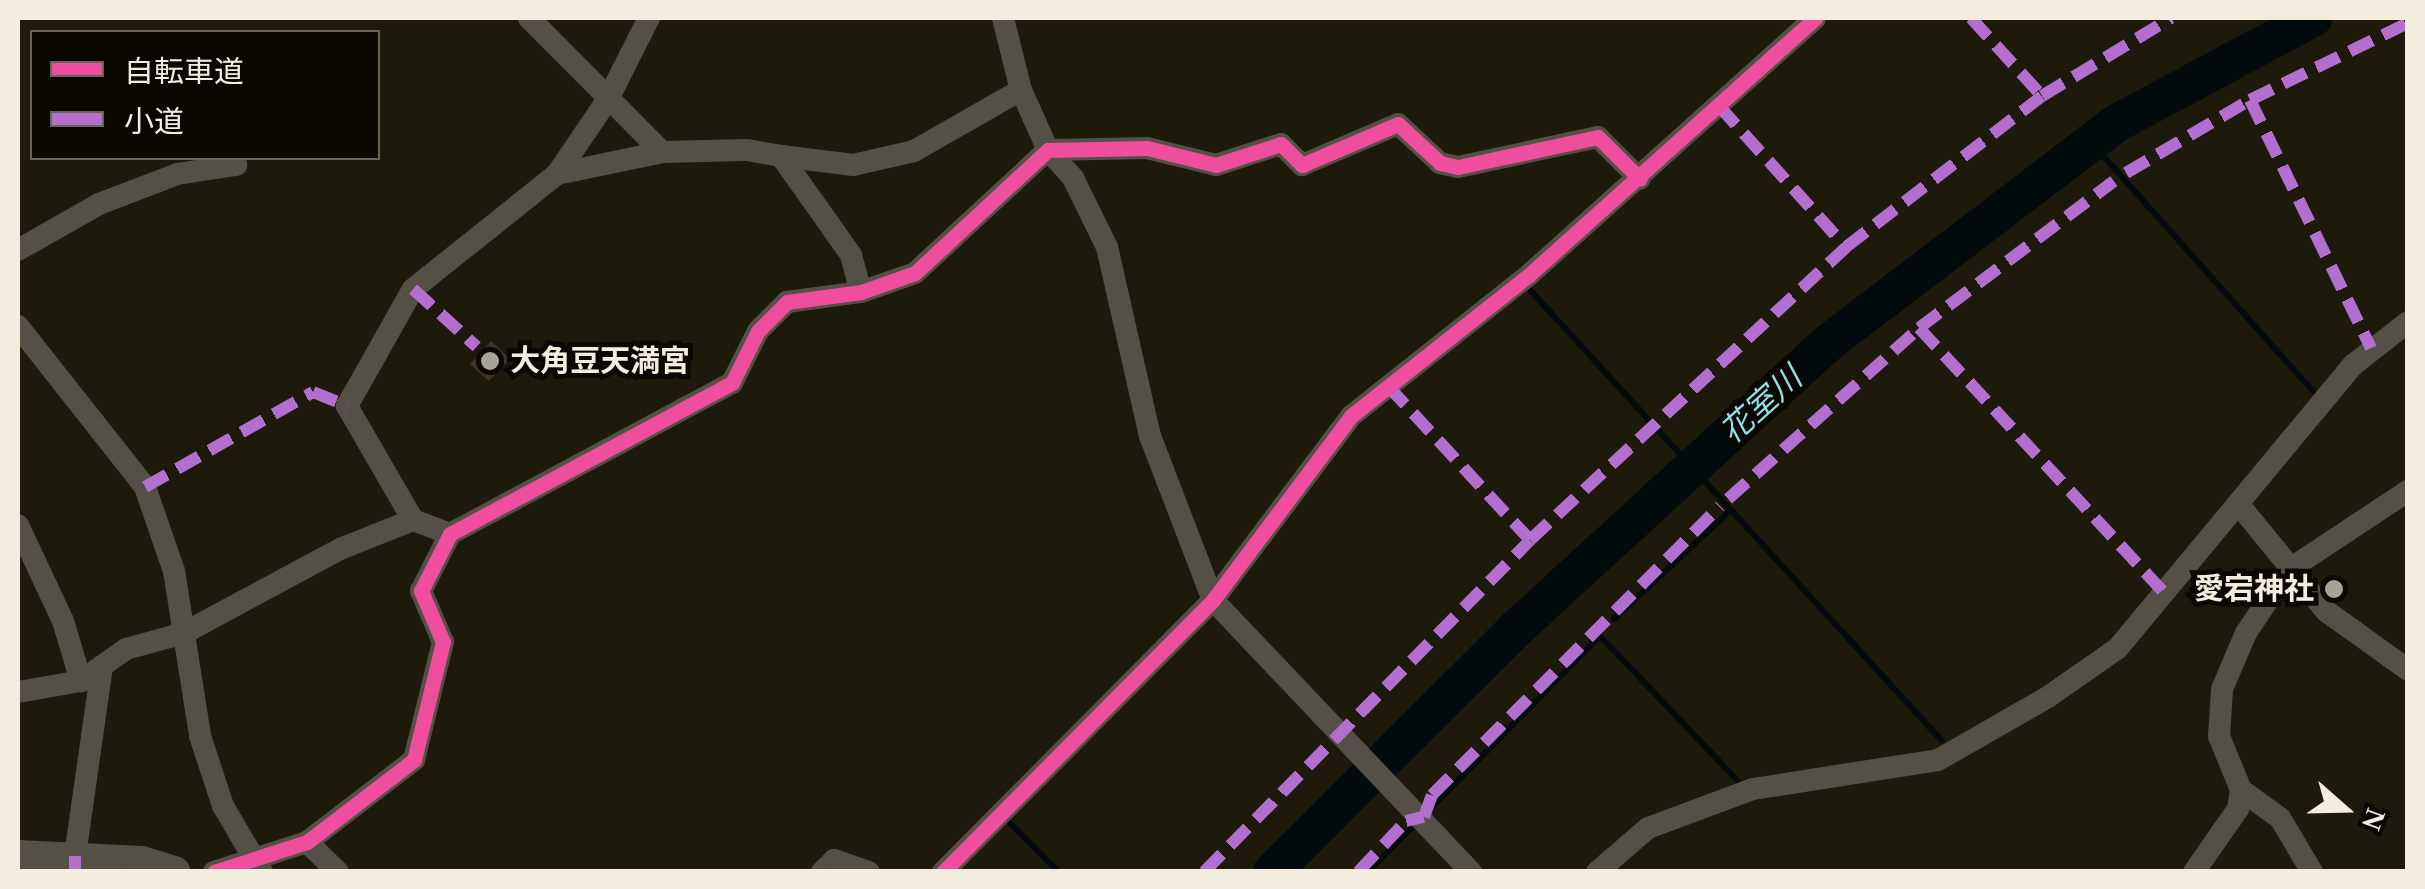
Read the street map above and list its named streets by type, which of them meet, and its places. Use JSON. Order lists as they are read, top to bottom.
{
  "water": ["花室川"],
  "places": ["大角豆天満宮", "愛宕神社"],
  "legend": ["自転車道", "小道"],
  "north": "right"
}
